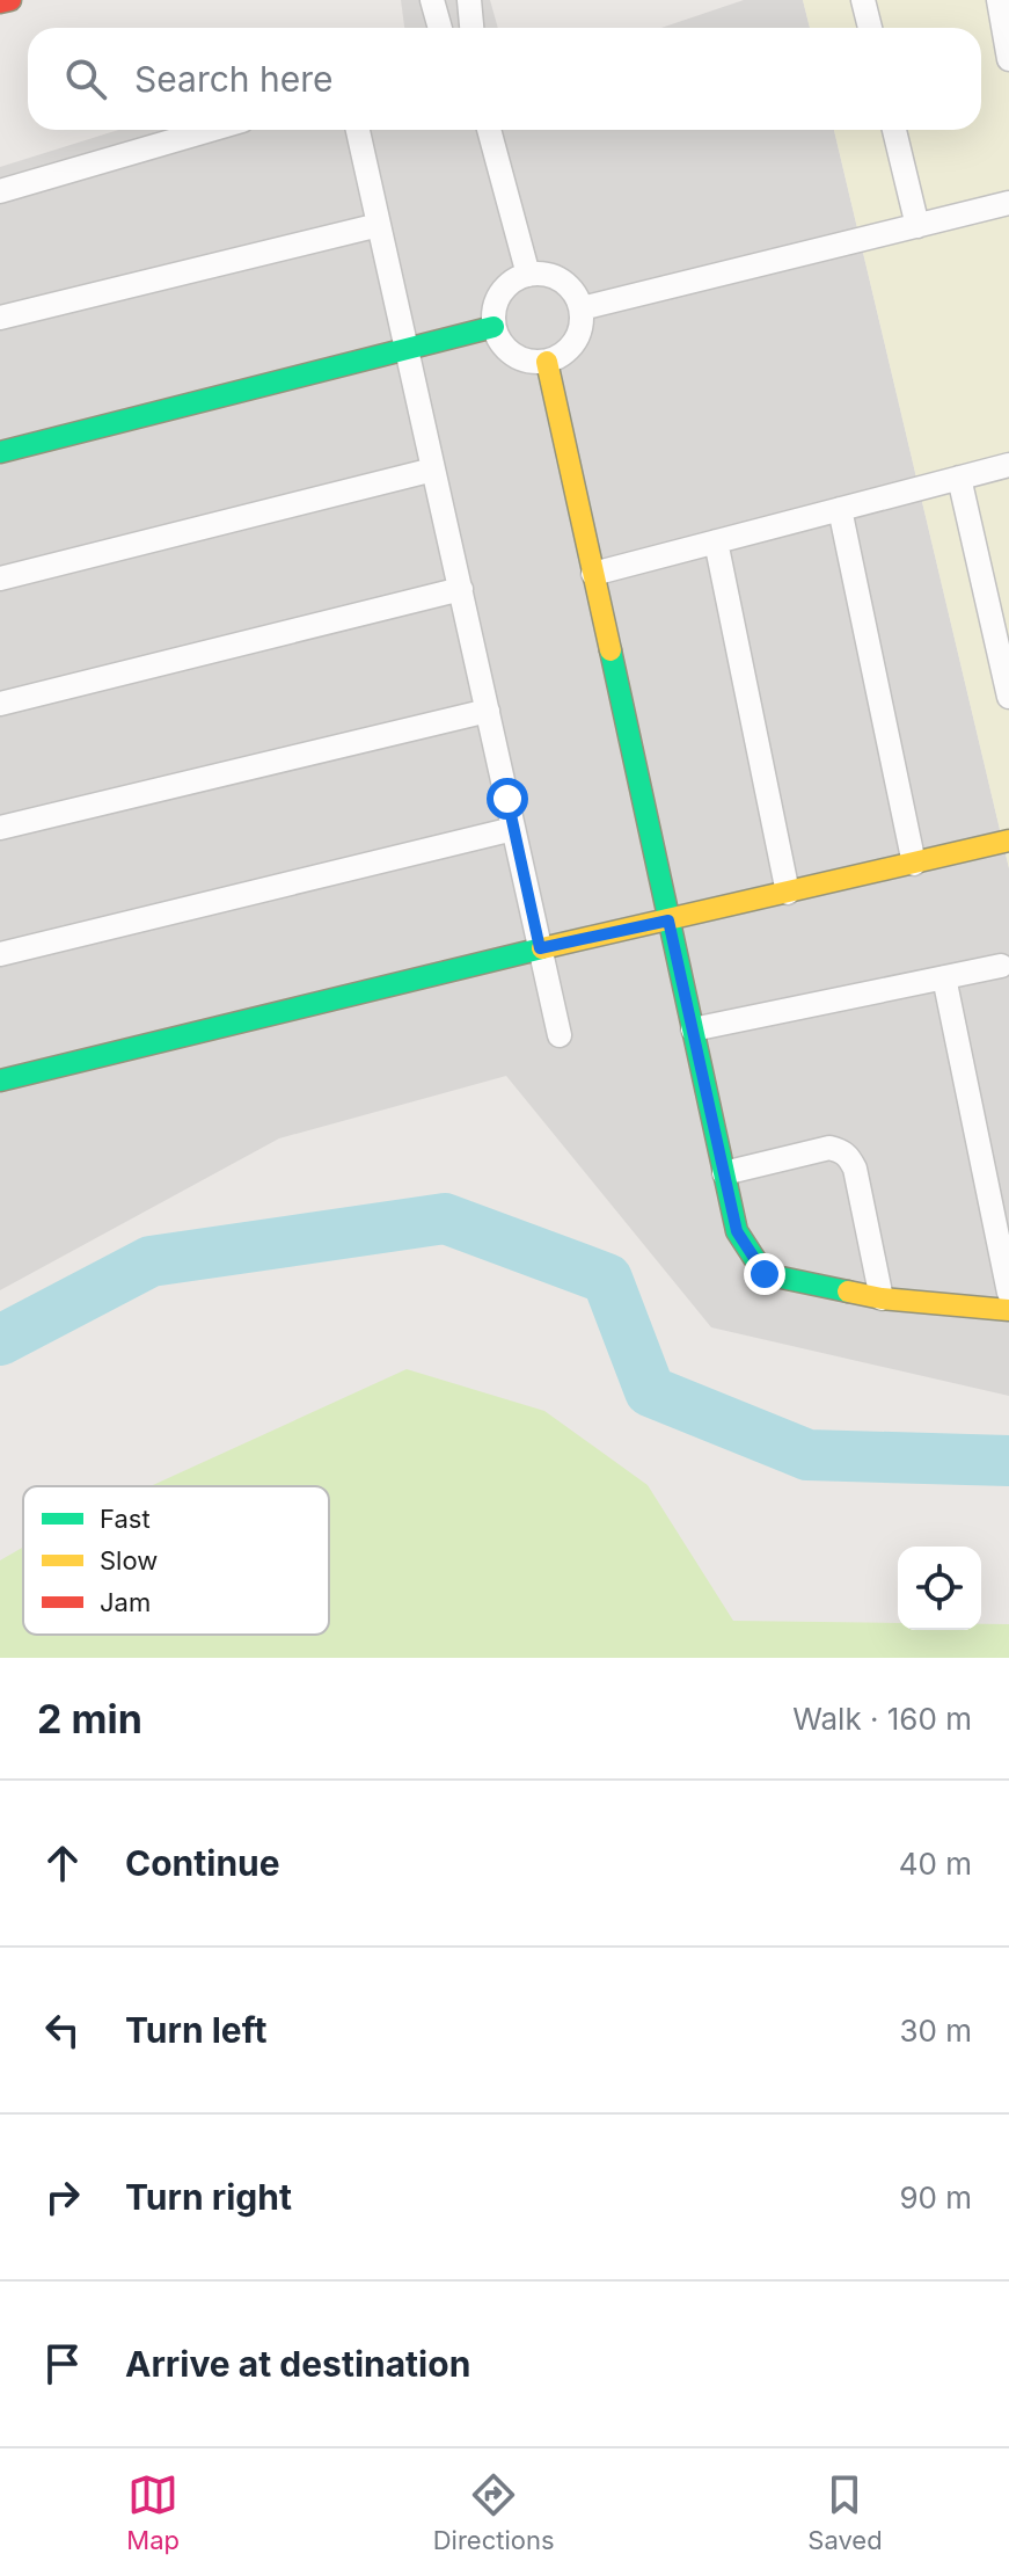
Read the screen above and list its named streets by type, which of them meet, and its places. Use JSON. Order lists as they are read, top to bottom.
{
  "legend": ["Fast", "Slow", "Jam"],
  "page": {
    "search": "Search here",
    "heading": ["2 min", "Walk · 160 m"],
    "list": [
      ["Continue", "40 m"],
      ["Turn left", "30 m"],
      ["Turn right", "90 m"],
      "Arrive at destination"
    ],
    "nav": ["Map", "Directions", "Saved"]
  }
}
